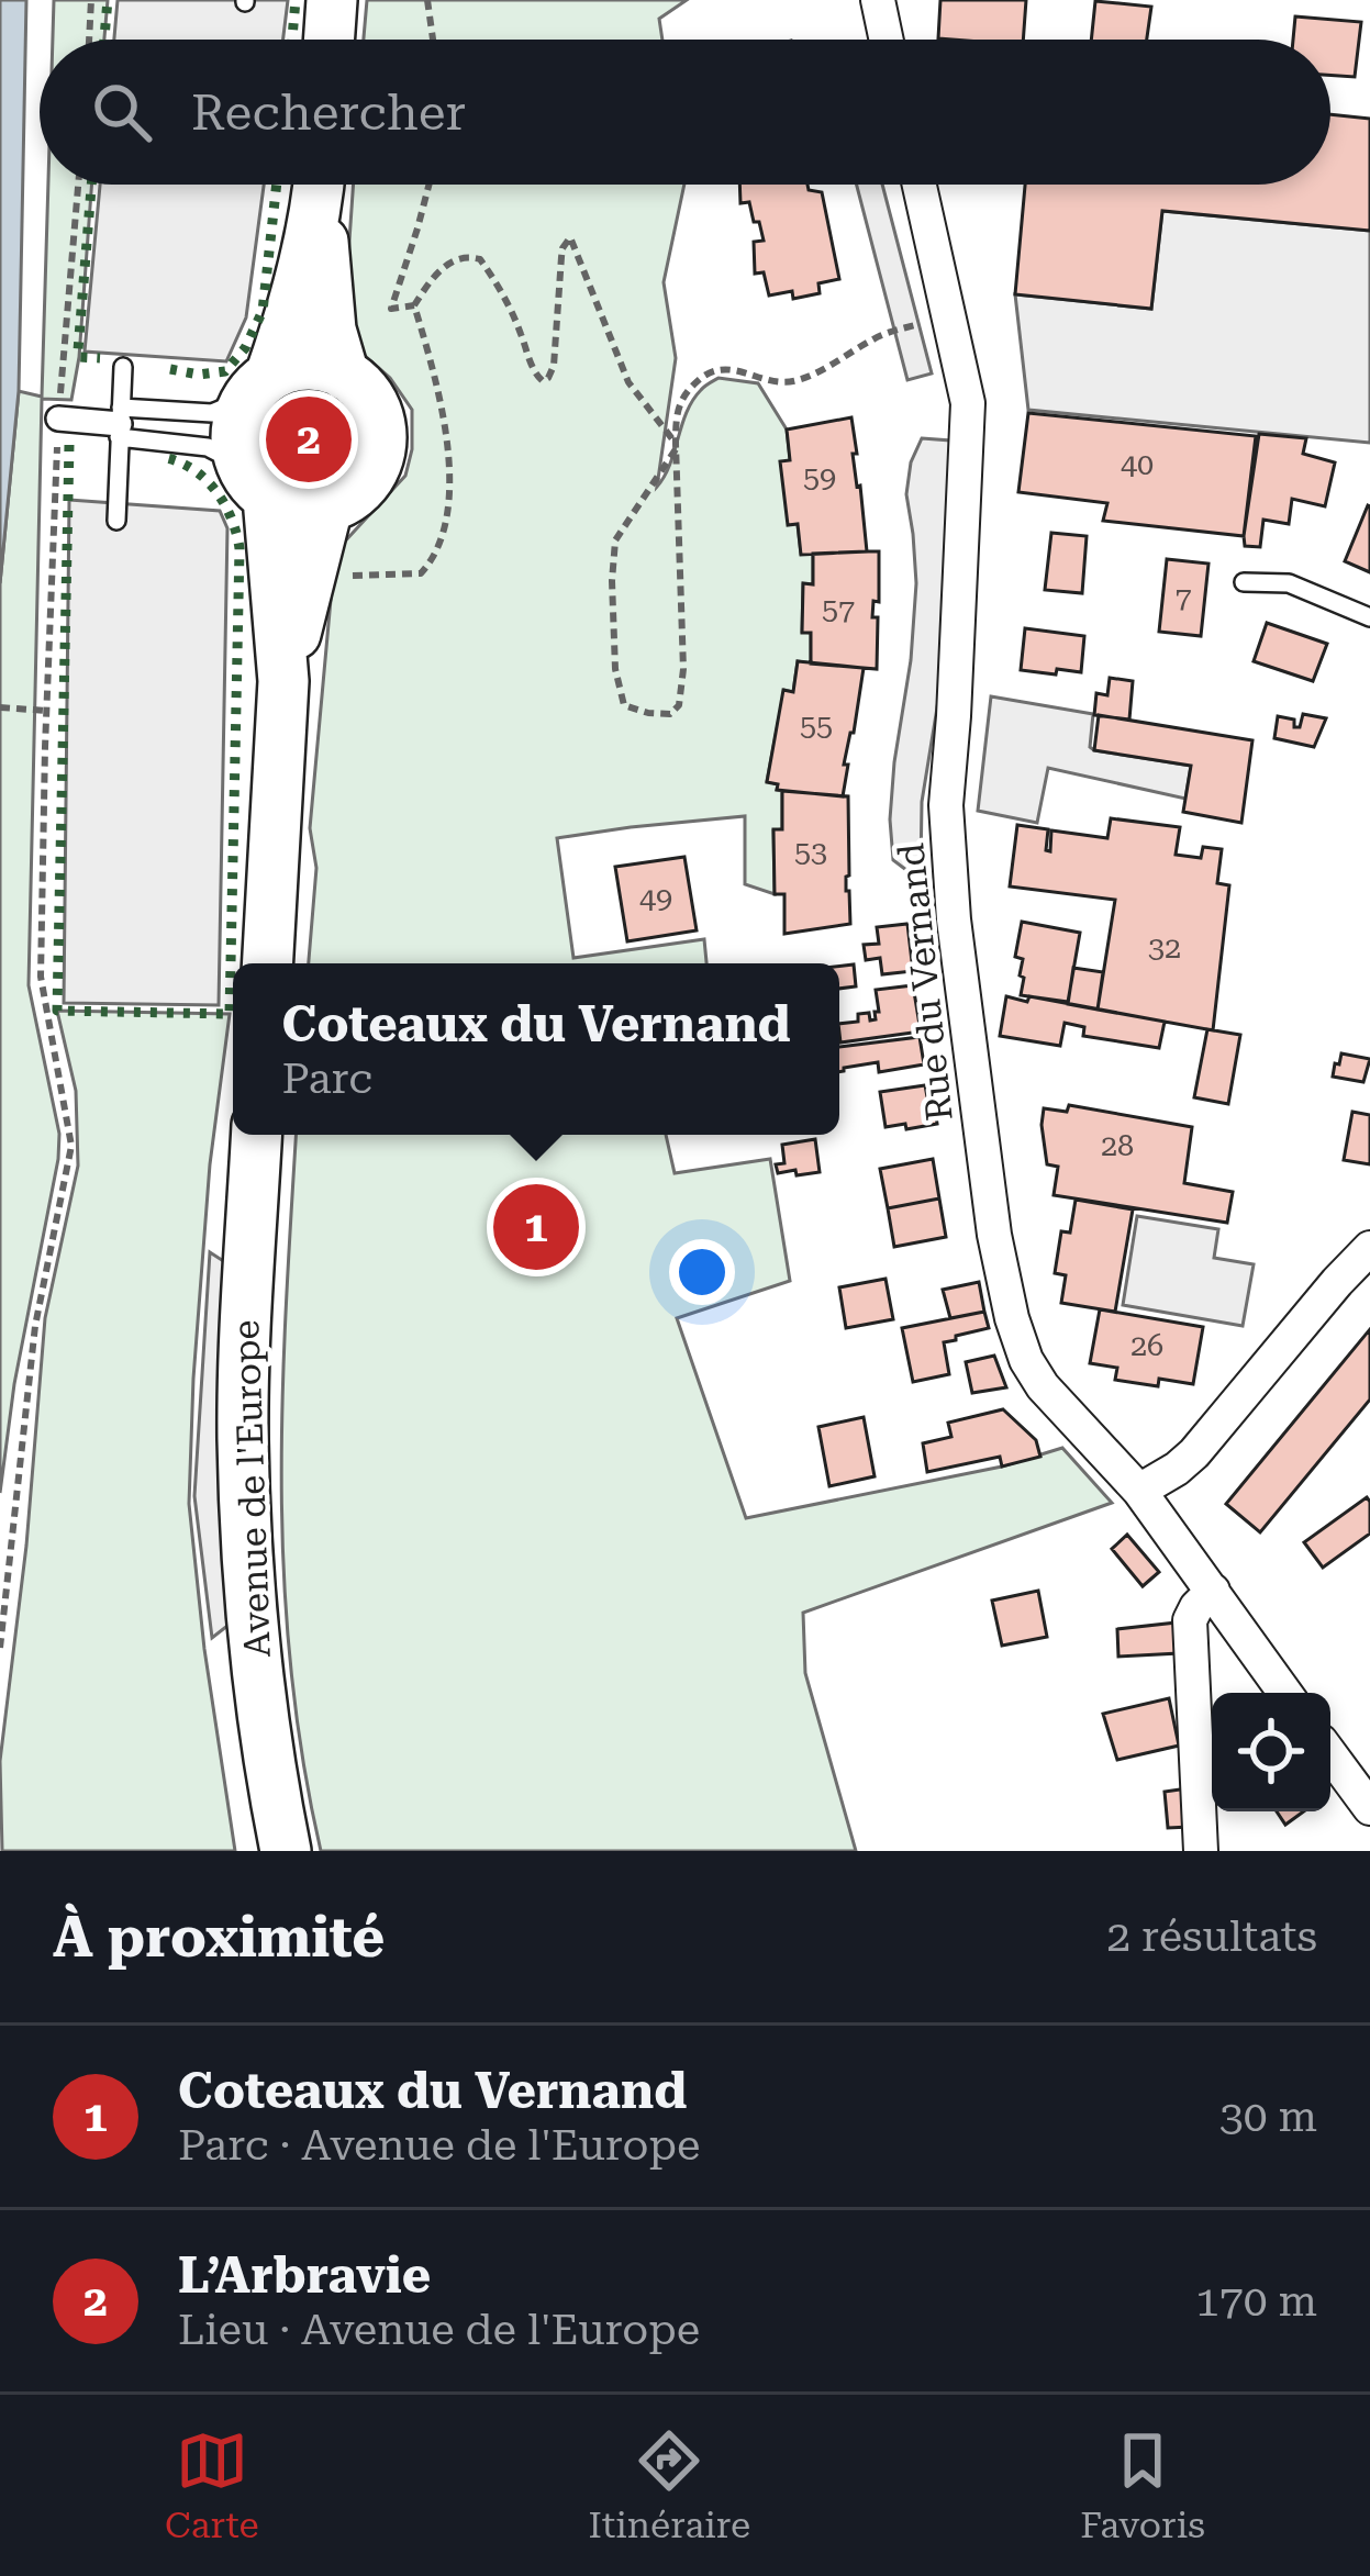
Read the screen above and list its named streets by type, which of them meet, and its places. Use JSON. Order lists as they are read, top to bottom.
{
  "streets": {
    "main road": ["Avenue de l'Europe"],
    "street": ["Rue du Vernand"]
  },
  "house_numbers": [
    "40",
    "59",
    "7",
    "57",
    "55",
    "53",
    "49",
    "32",
    "28",
    "26"
  ],
  "page": {
    "search": "Rechercher",
    "pins": ["2", "1"],
    "popup": ["Coteaux du Vernand", "Parc"],
    "heading": ["À proximité", "2 résultats"],
    "list": [
      {
        "mark": "1",
        "name": "Coteaux du Vernand",
        "note": "Parc · Avenue de l'Europe",
        "value": "30 m"
      },
      {
        "mark": "2",
        "name": "L’Arbravie",
        "note": "Lieu · Avenue de l'Europe",
        "value": "170 m"
      }
    ],
    "nav": ["Carte", "Itinéraire", "Favoris"]
  }
}
